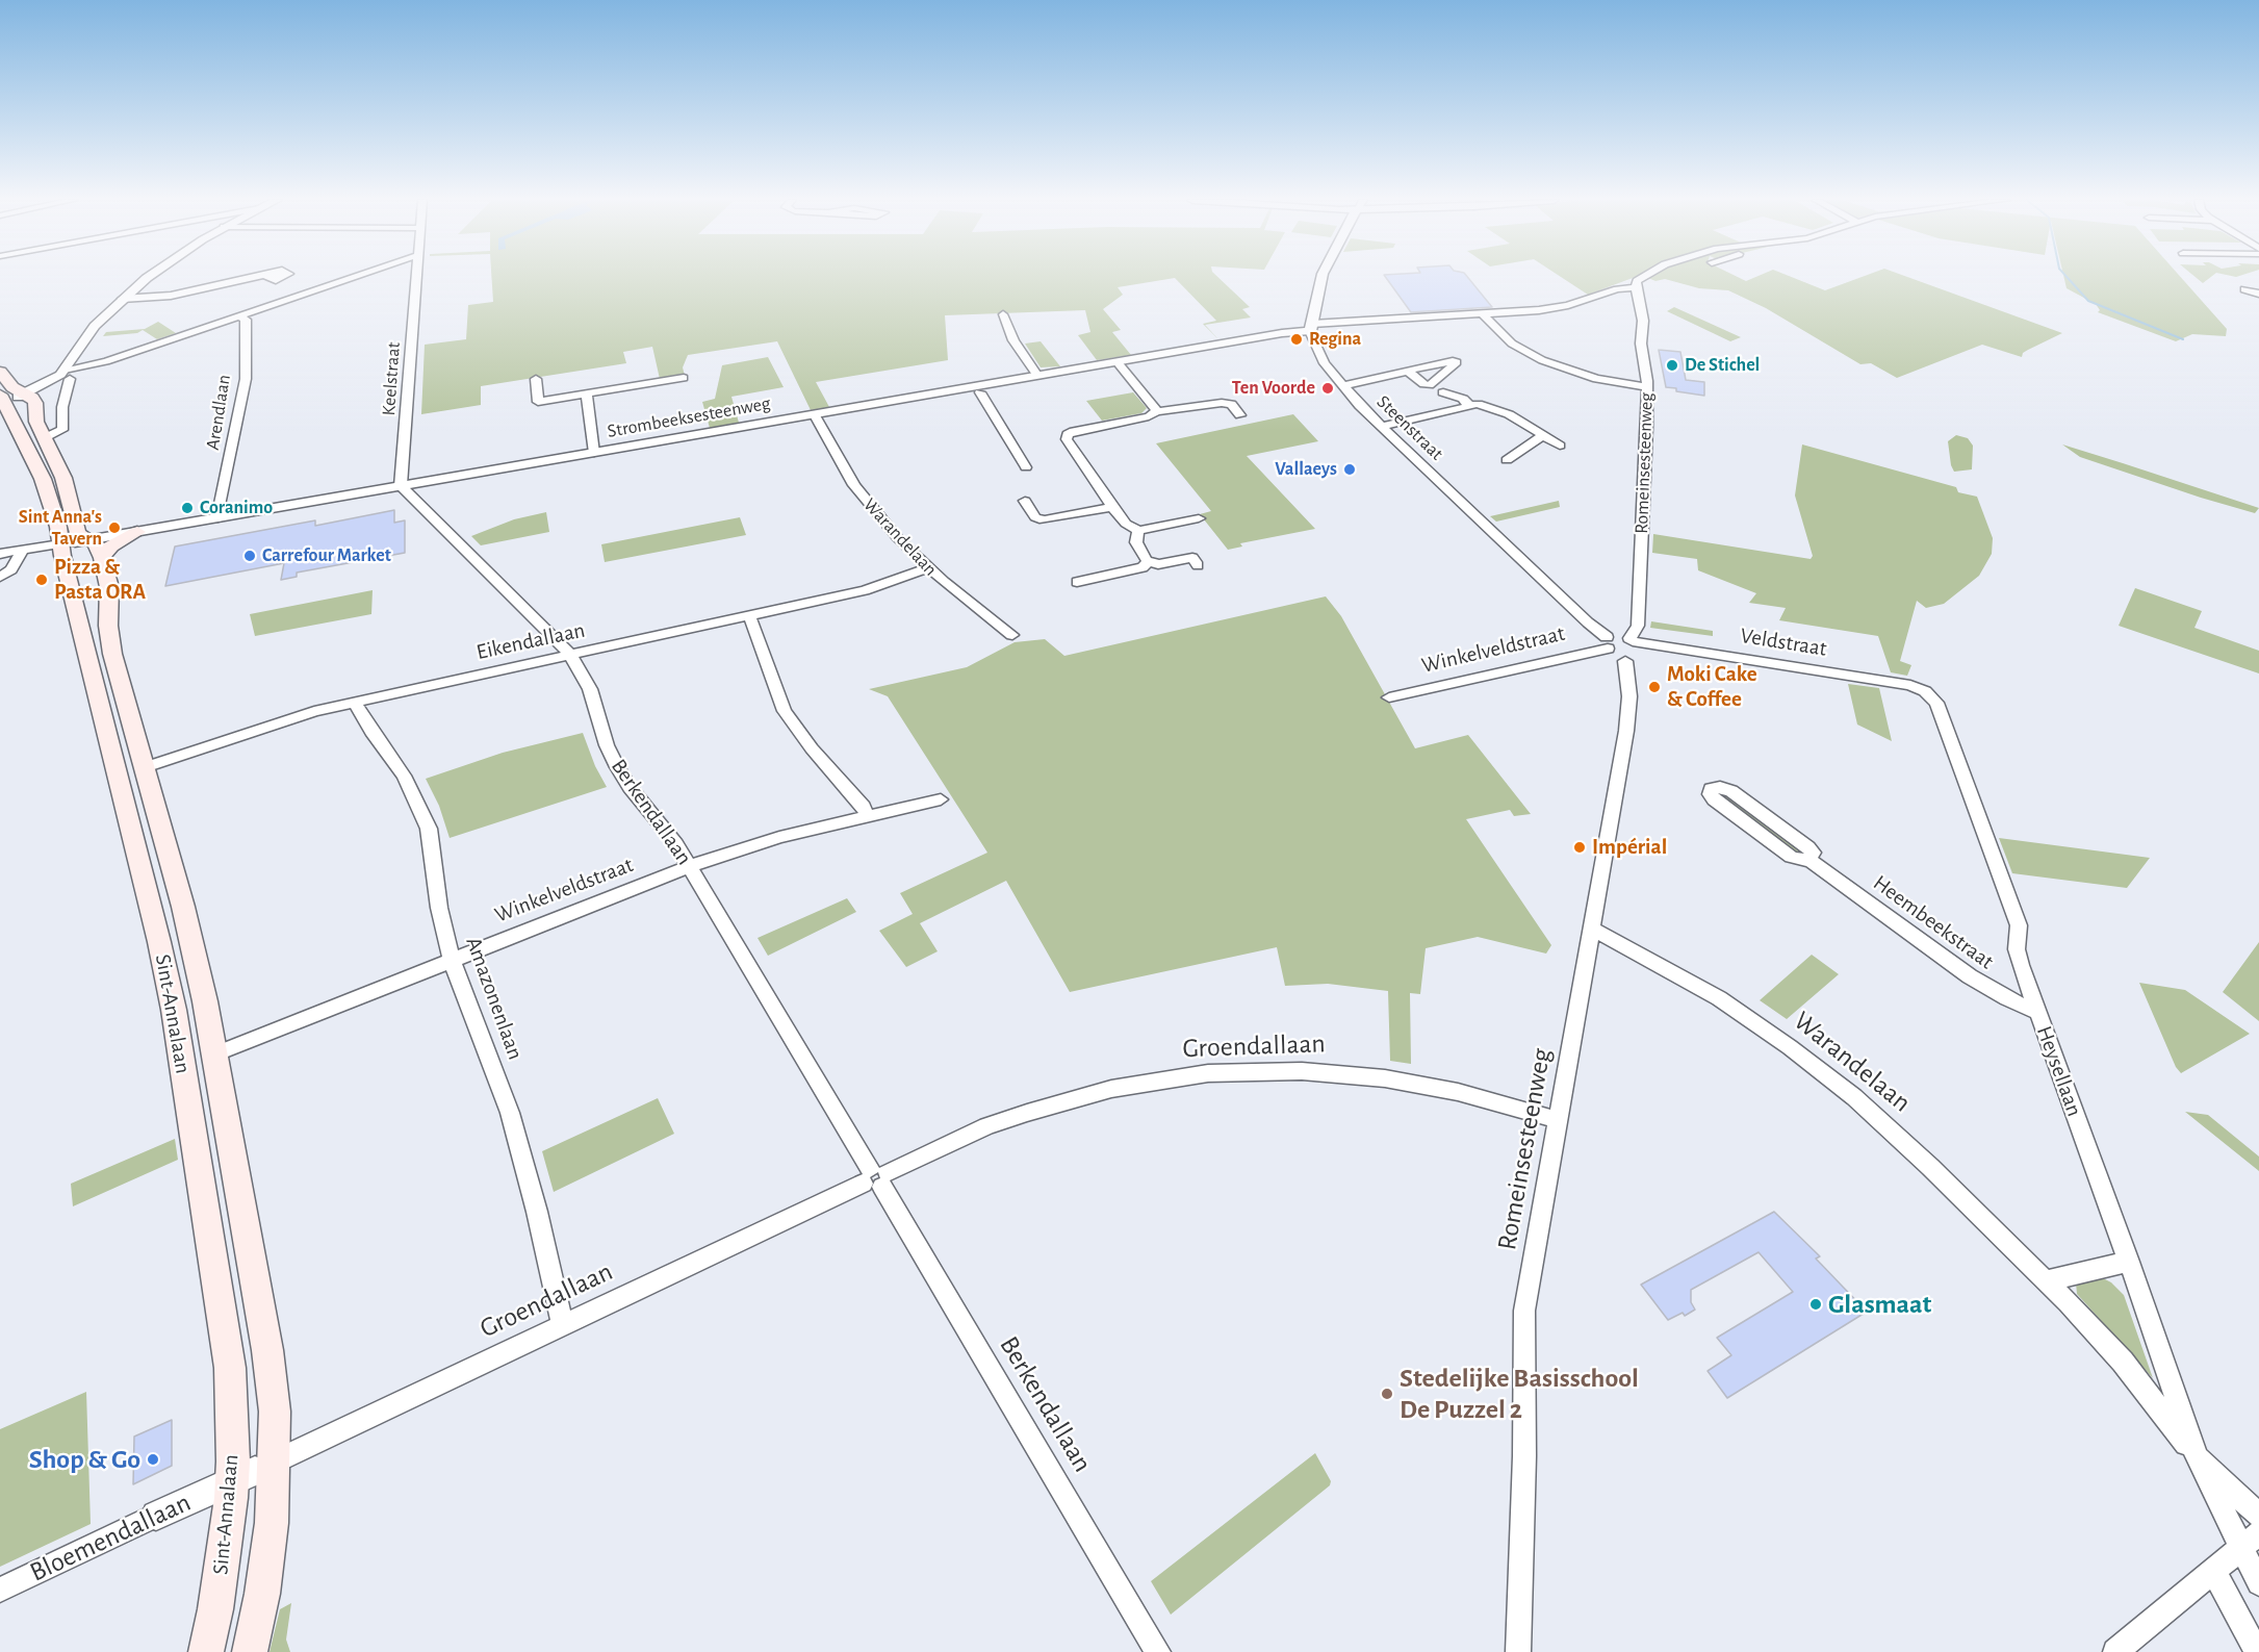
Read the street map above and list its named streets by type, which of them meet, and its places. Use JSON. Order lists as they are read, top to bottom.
{
  "streets": {
    "main road": ["Sint-Annalaan"],
    "street": [
      "Keelstraat",
      "Arendlaan",
      "Strombeeksesteenweg",
      "Steenstraat",
      "Romeinsesteenweg",
      "Warandelaan",
      "Eikendallaan",
      "Veldstraat",
      "Winkelveldstraat",
      "Berkendallaan",
      "Heembeekstraat",
      "Amazonenlaan",
      "Groendallaan",
      "Heysellaan",
      "Bloemendallaan"
    ]
  },
  "crossings": [
    ["Keelstraat", "Strombeeksesteenweg"],
    ["Keelstraat", "Berkendallaan"],
    ["Arendlaan", "Strombeeksesteenweg"],
    ["Strombeeksesteenweg", "Steenstraat"],
    ["Strombeeksesteenweg", "Romeinsesteenweg"],
    ["Strombeeksesteenweg", "Warandelaan"],
    ["Strombeeksesteenweg", "Berkendallaan"],
    ["Strombeeksesteenweg", "Sint-Annalaan"],
    ["Steenstraat", "Winkelveldstraat"],
    ["Romeinsesteenweg", "Warandelaan"],
    ["Romeinsesteenweg", "Veldstraat"],
    ["Romeinsesteenweg", "Groendallaan"],
    ["Warandelaan", "Eikendallaan"],
    ["Warandelaan", "Heysellaan"],
    ["Eikendallaan", "Berkendallaan"],
    ["Eikendallaan", "Amazonenlaan"],
    ["Eikendallaan", "Sint-Annalaan"],
    ["Veldstraat", "Heysellaan"],
    ["Winkelveldstraat", "Berkendallaan"],
    ["Winkelveldstraat", "Amazonenlaan"],
    ["Winkelveldstraat", "Sint-Annalaan"],
    ["Berkendallaan", "Groendallaan"],
    ["Heembeekstraat", "Heysellaan"],
    ["Amazonenlaan", "Groendallaan"],
    ["Sint-Annalaan", "Groendallaan"],
    ["Sint-Annalaan", "Bloemendallaan"],
    ["Groendallaan", "Bloemendallaan"]
  ],
  "places": [
    "Regina",
    "De Stichel",
    "Ten Voorde",
    "Vallaeys",
    "Coranimo",
    "Sint Anna's Tavern",
    "Carrefour Market",
    "Pizza & Pasta ORA",
    "Moki Cake & Coffee",
    "Impérial",
    "Glasmaat",
    "Stedelijke Basisschool De Puzzel 2",
    "Shop & Go"
  ]
}
